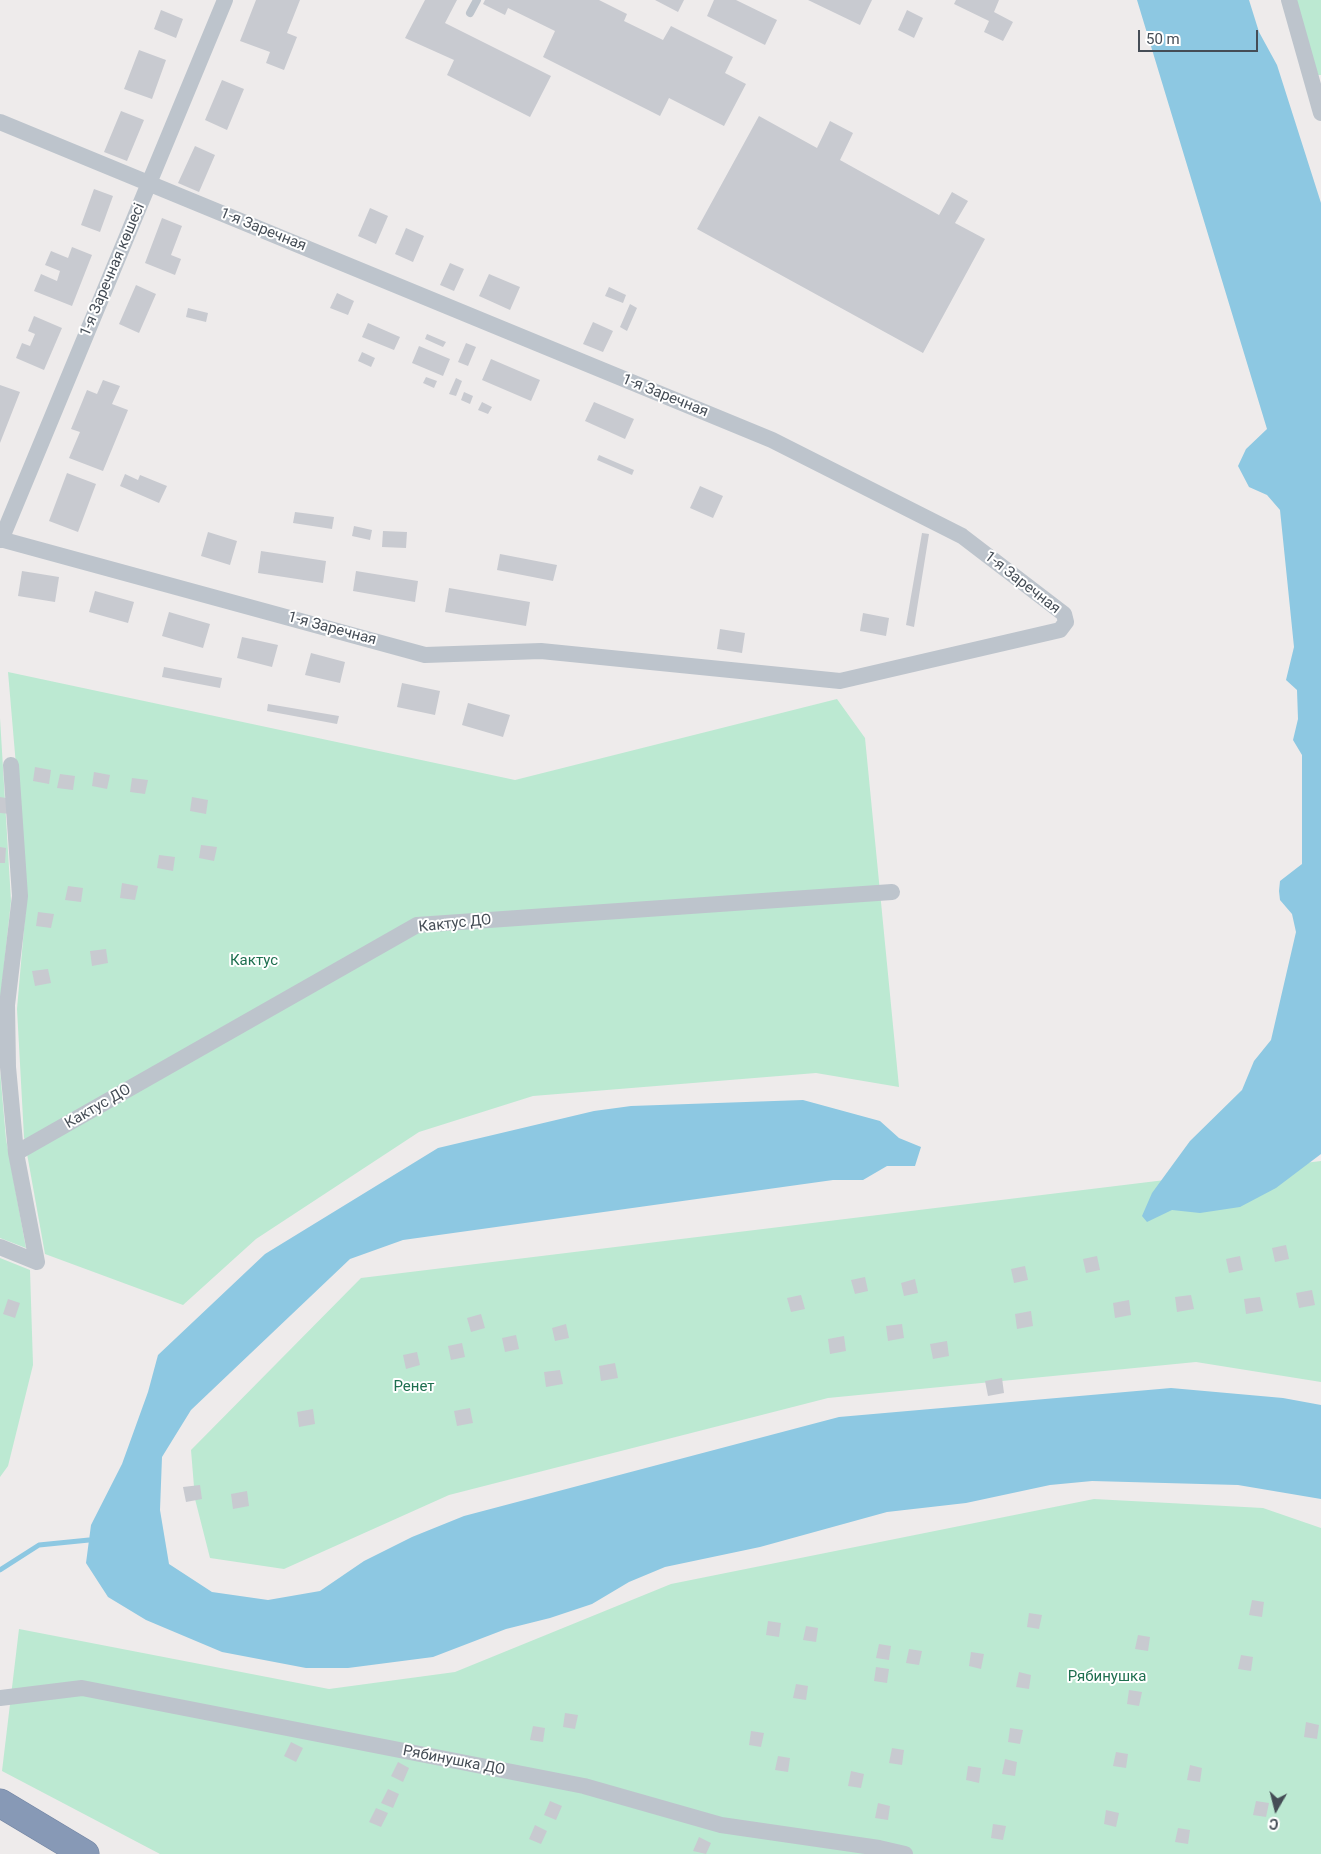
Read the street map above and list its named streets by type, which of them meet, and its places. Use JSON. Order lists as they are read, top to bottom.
{
  "streets": {
    "street": [
      "1-я Заречная",
      "1-я Заречная көшесі",
      "Кактус ДО",
      "Рябинушка ДО"
    ]
  },
  "crossings": [
    ["1-я Заречная", "1-я Заречная көшесі"]
  ],
  "parks": ["Кактус", "Ренет", "Рябинушка"],
  "scale_bar": "50 m",
  "north": "bottom"
}
